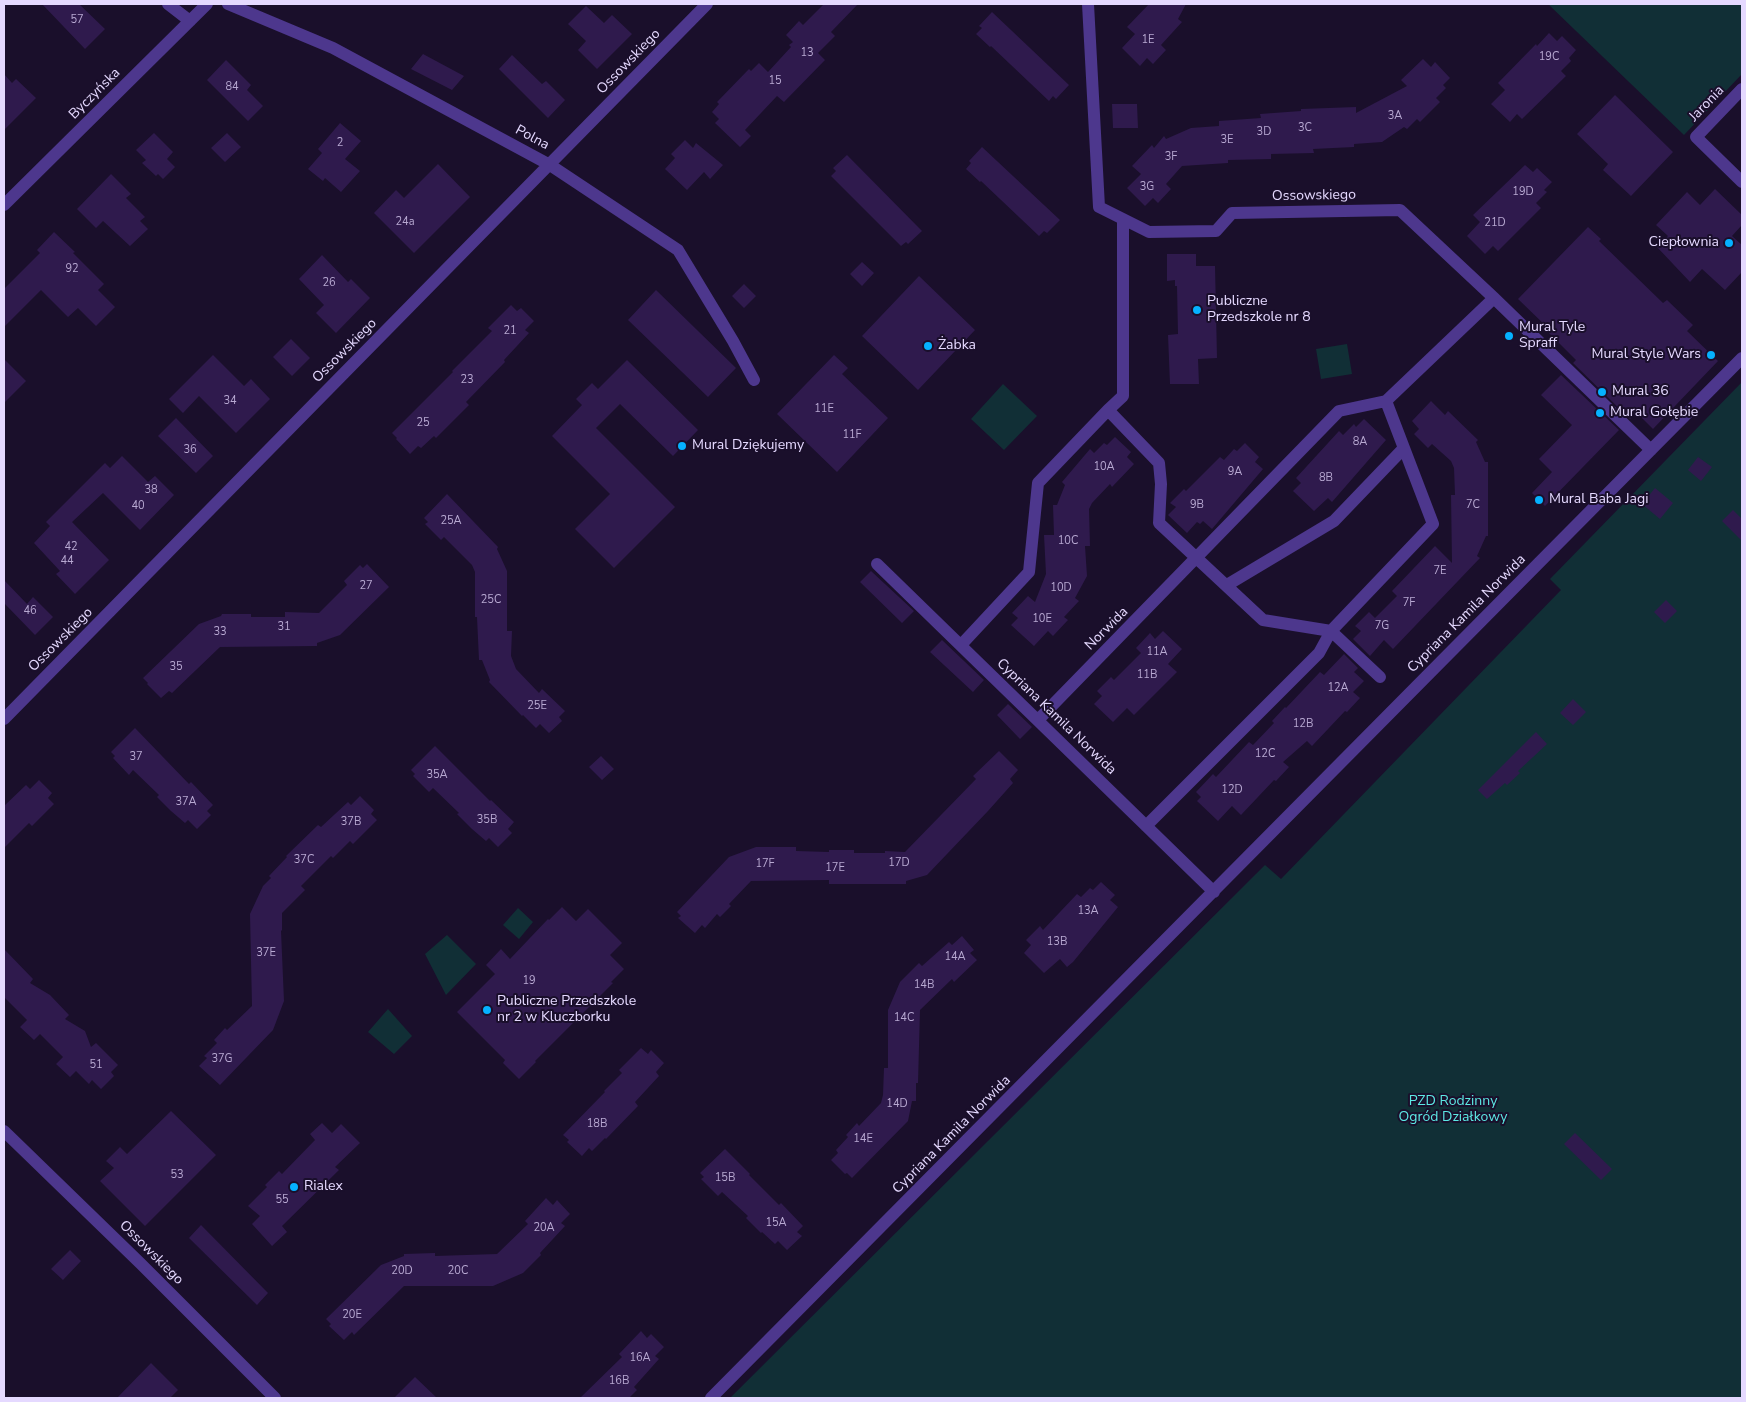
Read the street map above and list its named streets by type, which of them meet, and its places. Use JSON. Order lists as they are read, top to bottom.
{
  "streets": {
    "street": [
      "Ossowskiego",
      "Byczyńska",
      "Jaronia",
      "Polna",
      "Cypriana Kamila Norwida",
      "Norwida"
    ]
  },
  "crossings": [
    ["Ossowskiego", "Polna"],
    ["Ossowskiego", "Cypriana Kamila Norwida"],
    ["Cypriana Kamila Norwida", "Norwida"]
  ],
  "parks": ["PZD Rodzinny Ogród Działkowy"],
  "places": [
    "Ciepłownia",
    "Publiczne Przedszkole nr 8",
    "Mural Tyle Spraff",
    "Żabka",
    "Mural Style Wars",
    "Mural 36",
    "Mural Gołębie",
    "Mural Dziękujemy",
    "Mural Baba Jagi",
    "Publiczne Przedszkole nr 2 w Kluczborku",
    "Rialex"
  ],
  "house_numbers": [
    "57",
    "1E",
    "13",
    "19C",
    "15",
    "84",
    "3A",
    "3C",
    "3D",
    "3E",
    "2",
    "3F",
    "3G",
    "19D",
    "24a",
    "21D",
    "92",
    "26",
    "21",
    "23",
    "34",
    "11E",
    "25",
    "11F",
    "8A",
    "36",
    "10A",
    "9A",
    "8B",
    "38",
    "9B",
    "7C",
    "40",
    "25A",
    "10C",
    "42",
    "44",
    "7E",
    "27",
    "10D",
    "25C",
    "7F",
    "46",
    "10E",
    "7G",
    "31",
    "33",
    "11A",
    "35",
    "11B",
    "12A",
    "25E",
    "12B",
    "12C",
    "37",
    "35A",
    "12D",
    "37A",
    "35B",
    "37B",
    "37C",
    "17D",
    "17F",
    "17E",
    "13A",
    "13B",
    "37E",
    "14A",
    "19",
    "14B",
    "14C",
    "37G",
    "51",
    "14D",
    "18B",
    "14E",
    "53",
    "15B",
    "55",
    "15A",
    "20A",
    "20D",
    "20C",
    "20E",
    "16A",
    "16B"
  ]
}
